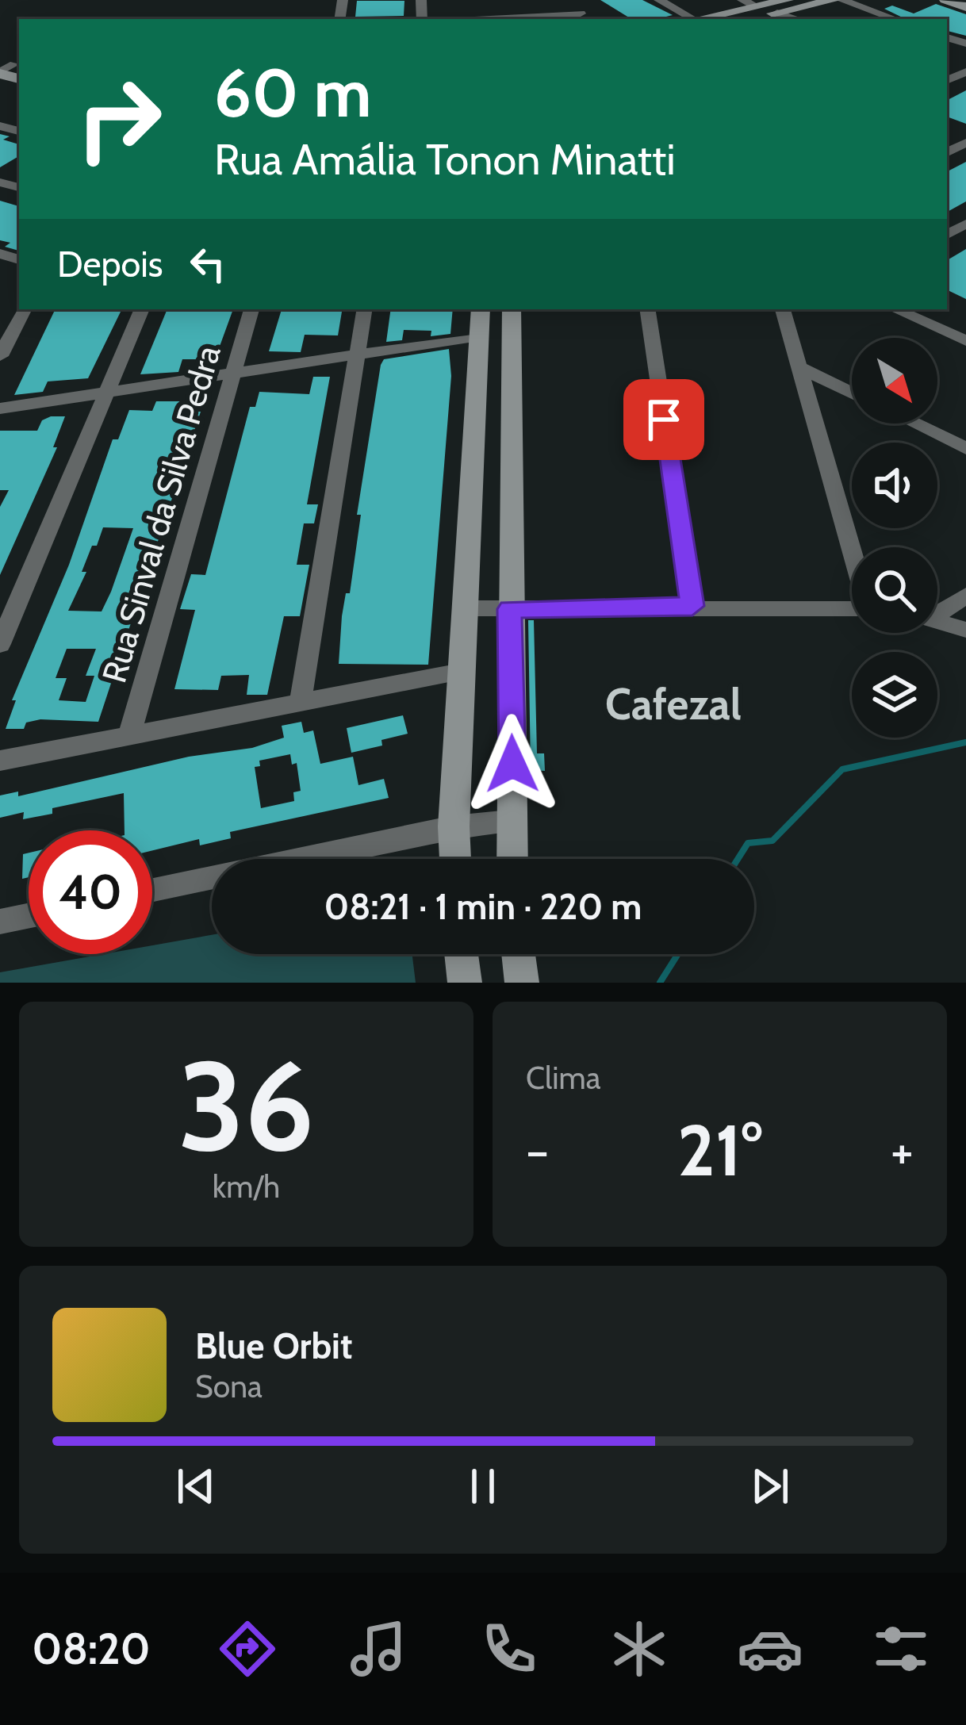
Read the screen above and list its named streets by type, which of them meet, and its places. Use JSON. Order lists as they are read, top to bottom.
{
  "streets": {
    "street": ["Rua Sinval da Silva Pedra"]
  },
  "districts": ["Cafezal"],
  "north": "bottom right",
  "page": {
    "turn": ["60 m", "Rua Amália Tonon Minatti"],
    "then": "Depois",
    "limit": "40",
    "trip": "08:21 · 1 min · 220 m",
    "tile": [
      ["36", "km/h"],
      "Clima"
    ],
    "heat": ["−", "21°", "+"],
    "song": ["Blue Orbit", "Sona"],
    "tabs": "08:20"
  }
}
